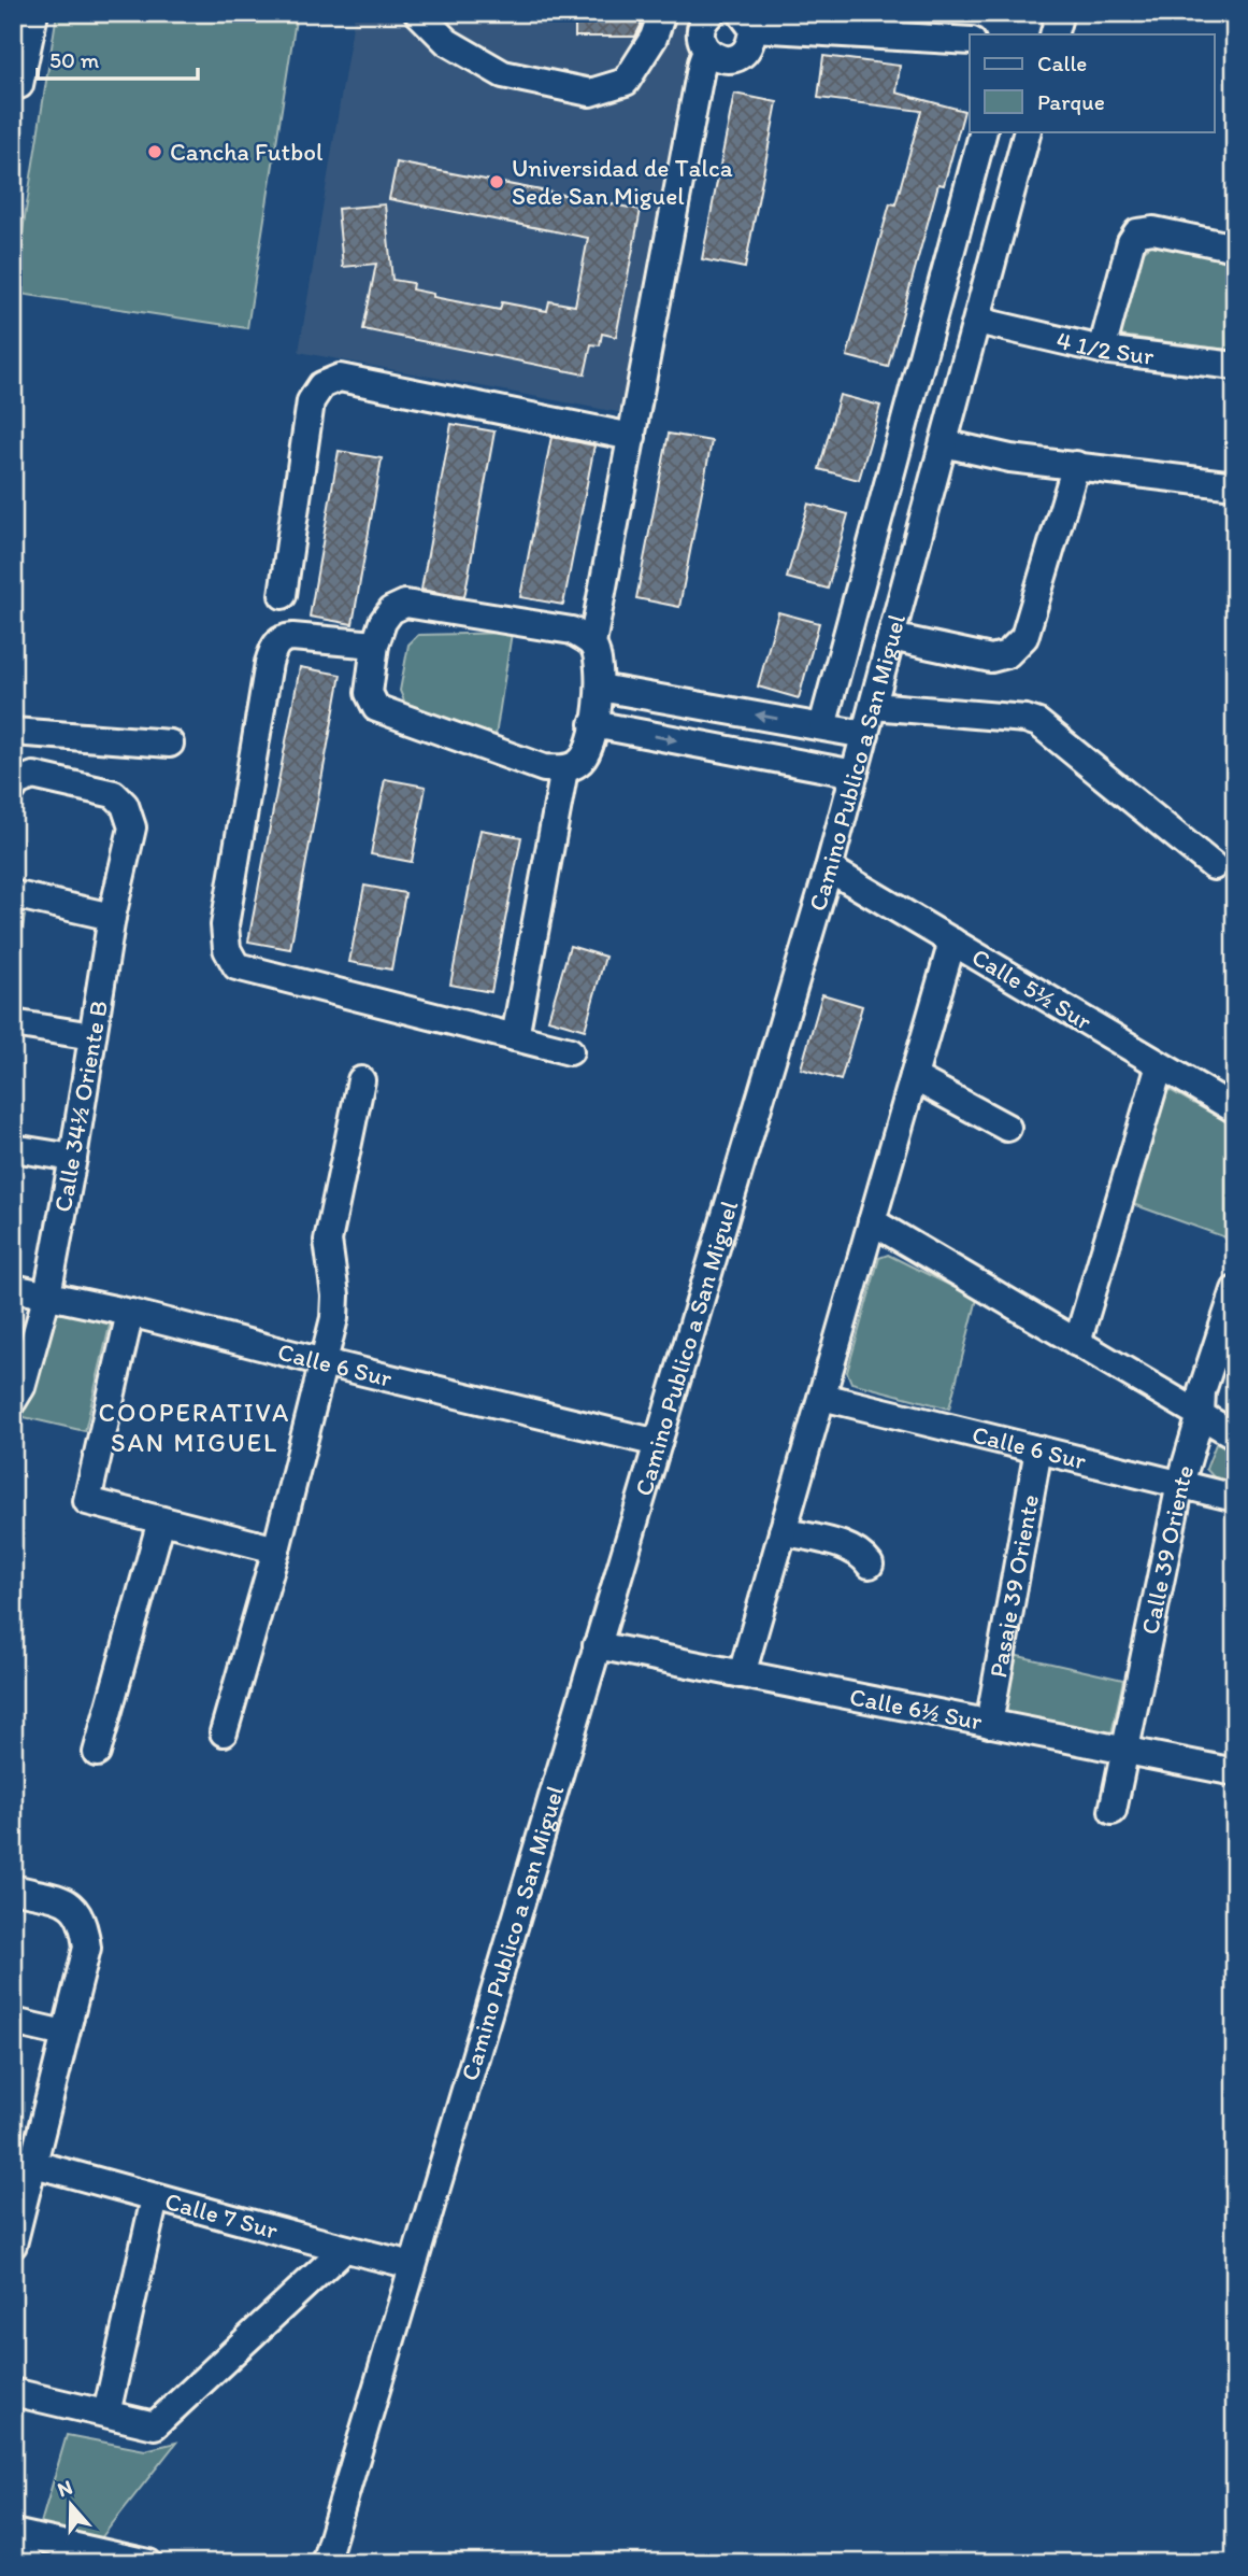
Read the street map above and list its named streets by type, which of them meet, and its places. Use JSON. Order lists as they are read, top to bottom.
{
  "streets": {
    "street": [
      "4 1/2 Sur",
      "Camino Publico a San Miguel",
      "Calle 5½ Sur",
      "Calle 34½ Oriente B",
      "Calle 6 Sur",
      "Calle 39 Oriente",
      "Pasaje 39 Oriente",
      "Calle 6½ Sur",
      "Calle 7 Sur"
    ]
  },
  "crossings": [
    ["4 1/2 Sur", "Camino Publico a San Miguel"],
    ["Camino Publico a San Miguel", "Calle 5½ Sur"],
    ["Camino Publico a San Miguel", "Calle 6 Sur"],
    ["Camino Publico a San Miguel", "Calle 6½ Sur"],
    ["Camino Publico a San Miguel", "Calle 7 Sur"],
    ["Calle 34½ Oriente B", "Calle 6 Sur"],
    ["Calle 6 Sur", "Calle 39 Oriente"],
    ["Calle 6 Sur", "Pasaje 39 Oriente"],
    ["Calle 39 Oriente", "Calle 6½ Sur"],
    ["Pasaje 39 Oriente", "Calle 6½ Sur"]
  ],
  "districts": ["COOPERATIVA SAN MIGUEL"],
  "places": ["Cancha Futbol", "Universidad de Talca Sede San Miguel"],
  "legend": ["Calle", "Parque"],
  "scale_bar": "50 m",
  "north": "top"
}
